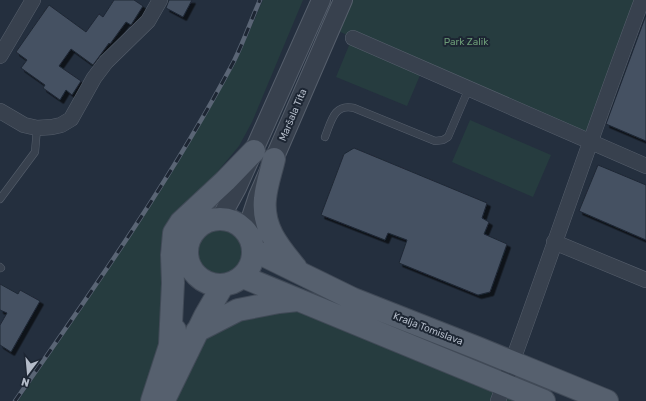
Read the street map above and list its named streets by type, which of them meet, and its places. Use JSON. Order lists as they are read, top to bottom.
{
  "streets": {
    "main road": ["Kralja Tomislava"],
    "street": ["Maršala Tita"]
  },
  "crossings": [
    ["Maršala Tita", "Kralja Tomislava"]
  ],
  "parks": ["Park Zalik"],
  "north": "bottom"
}
